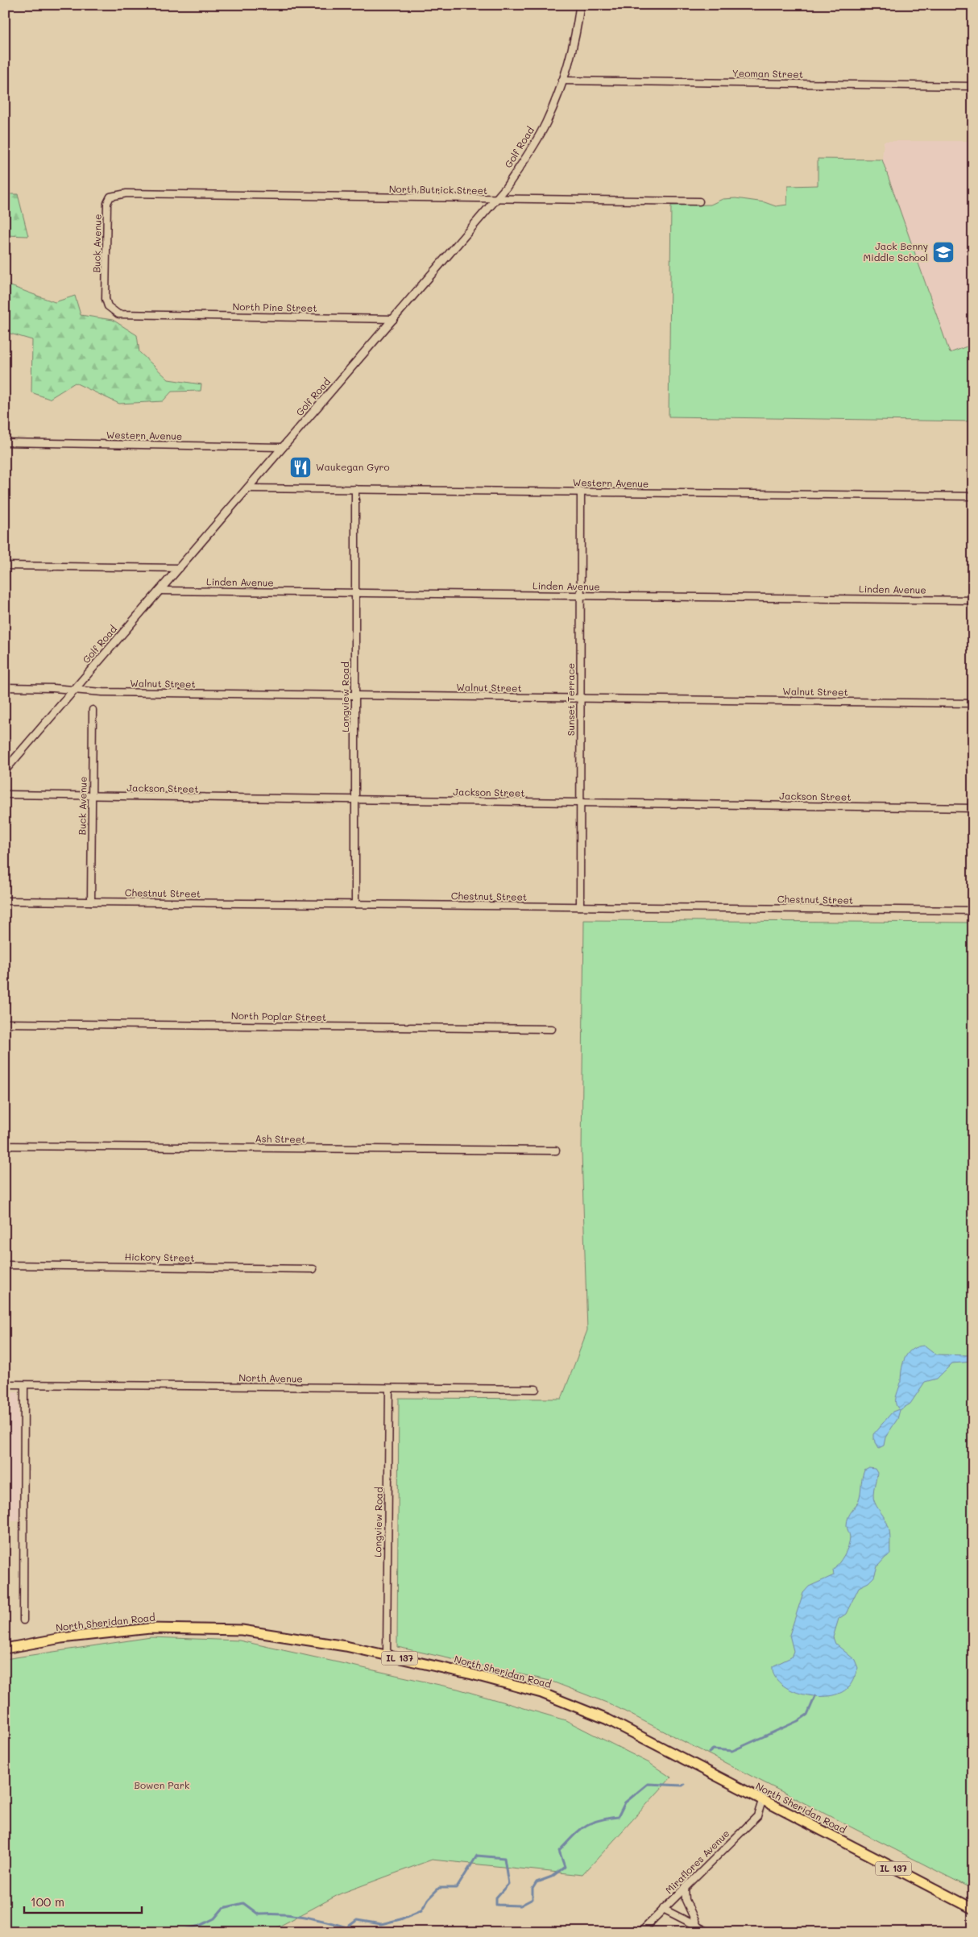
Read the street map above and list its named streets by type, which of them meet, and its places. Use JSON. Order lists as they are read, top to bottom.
{
  "streets": {
    "main road": ["North Sheridan Road", "IL 137"],
    "street": [
      "Yeoman Street",
      "Golf Road",
      "North Butrick Street",
      "Buck Avenue",
      "North Pine Street",
      "Western Avenue",
      "Linden Avenue",
      "Walnut Street",
      "Longview Road",
      "Sunset Terrace",
      "Jackson Street",
      "Chestnut Street",
      "North Poplar Street",
      "Ash Street",
      "Hickory Street",
      "North Avenue",
      "Miraflores Avenue"
    ]
  },
  "crossings": [
    ["Yeoman Street", "Golf Road"],
    ["Golf Road", "North Butrick Street"],
    ["Golf Road", "North Pine Street"],
    ["Golf Road", "Western Avenue"],
    ["Golf Road", "Linden Avenue"],
    ["Golf Road", "Walnut Street"],
    ["North Butrick Street", "Buck Avenue"],
    ["Buck Avenue", "North Pine Street"],
    ["Buck Avenue", "Jackson Street"],
    ["Buck Avenue", "Chestnut Street"],
    ["Western Avenue", "Longview Road"],
    ["Western Avenue", "Sunset Terrace"],
    ["Linden Avenue", "Longview Road"],
    ["Linden Avenue", "Sunset Terrace"],
    ["Walnut Street", "Longview Road"],
    ["Walnut Street", "Sunset Terrace"],
    ["Longview Road", "Jackson Street"],
    ["Longview Road", "Chestnut Street"],
    ["Longview Road", "North Avenue"],
    ["Longview Road", "North Sheridan Road"],
    ["Sunset Terrace", "Jackson Street"],
    ["Sunset Terrace", "Chestnut Street"],
    ["North Sheridan Road", "Miraflores Avenue"]
  ],
  "parks": ["Bowen Park"],
  "places": {
    "school or university": ["Jack Benny Middle School"],
    "restaurant": ["Waukegan Gyro"]
  },
  "scale_bar": "100 m"
}
